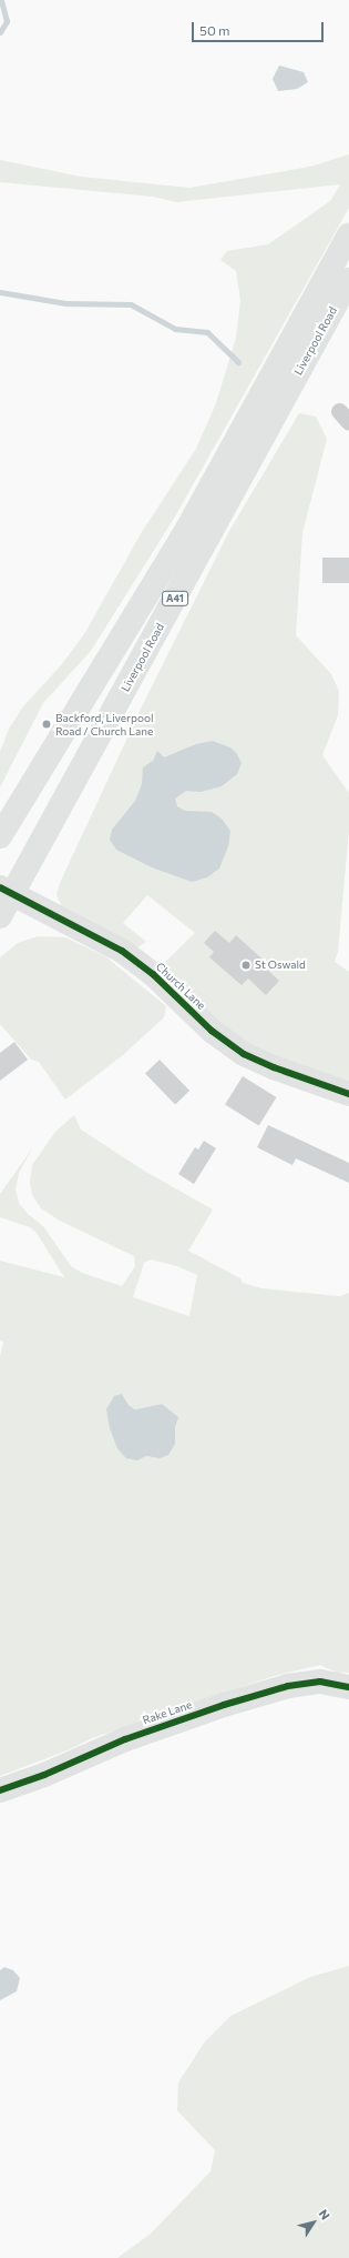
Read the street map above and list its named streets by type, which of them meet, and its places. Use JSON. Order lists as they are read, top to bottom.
{
  "streets": {
    "main road": [
      "Liverpool Road",
      "A41",
      "Church Lane",
      "Rake Lane"
    ]
  },
  "crossings": [
    ["Liverpool Road", "Church Lane"]
  ],
  "places": ["Backford, Liverpool Road / Church Lane", "St Oswald"],
  "scale_bar": "50 m",
  "north": "top right"
}
